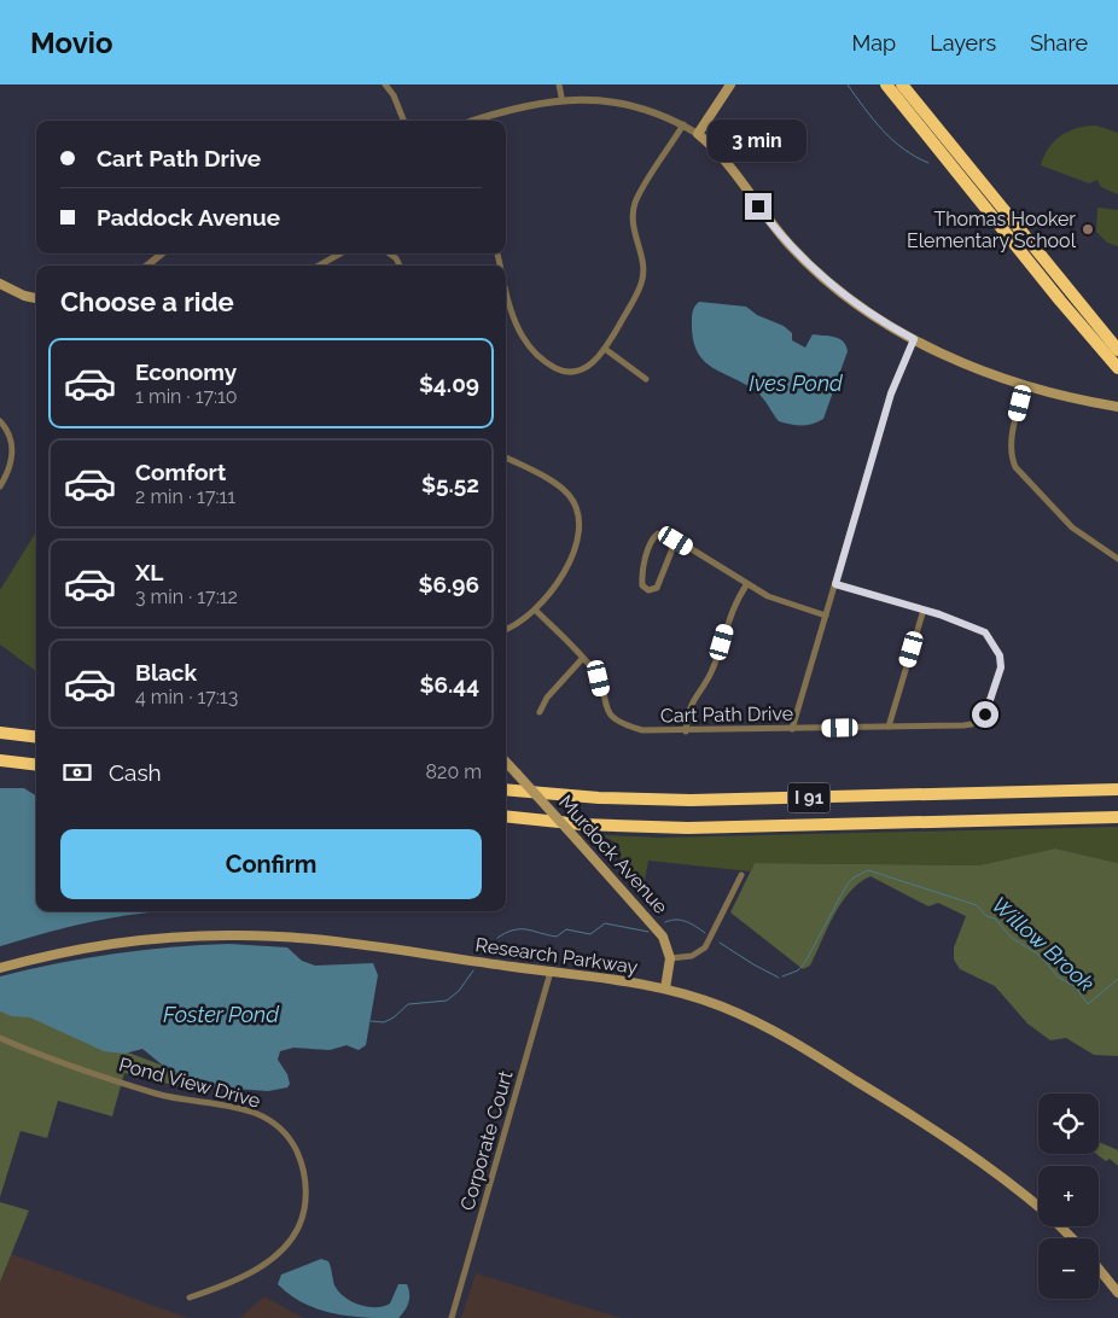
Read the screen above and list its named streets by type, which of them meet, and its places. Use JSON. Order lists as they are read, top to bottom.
{
  "streets": {
    "highway": ["I 91"],
    "main road": ["Murdock Avenue", "Research Parkway"],
    "street": ["Cart Path Drive", "Pond View Drive", "Corporate Court"]
  },
  "crossings": [
    ["Research Parkway", "Corporate Court"]
  ],
  "water": ["Ives Pond", "Willow Brook", "Foster Pond"],
  "places": ["Thomas Hooker Elementary School"],
  "page": {
    "header": "Movio",
    "nav": ["Map", "Layers", "Share"],
    "bubble": "3 min",
    "banner": ["Cart Path Drive", "Paddock Avenue"],
    "heading": "Choose a ride",
    "list": [
      {
        "name": "Economy",
        "note": "1 min · 17:10",
        "value": "$4.09"
      },
      {
        "name": "Comfort",
        "note": "2 min · 17:11",
        "value": "$5.52"
      },
      {
        "name": "XL",
        "note": "3 min · 17:12",
        "value": "$6.96"
      },
      {
        "name": "Black",
        "note": "4 min · 17:13",
        "value": "$6.44"
      }
    ],
    "pay": ["Cash", "820 m"],
    "buttons": "Confirm",
    "map_buttons": ["+", "−"]
  }
}
